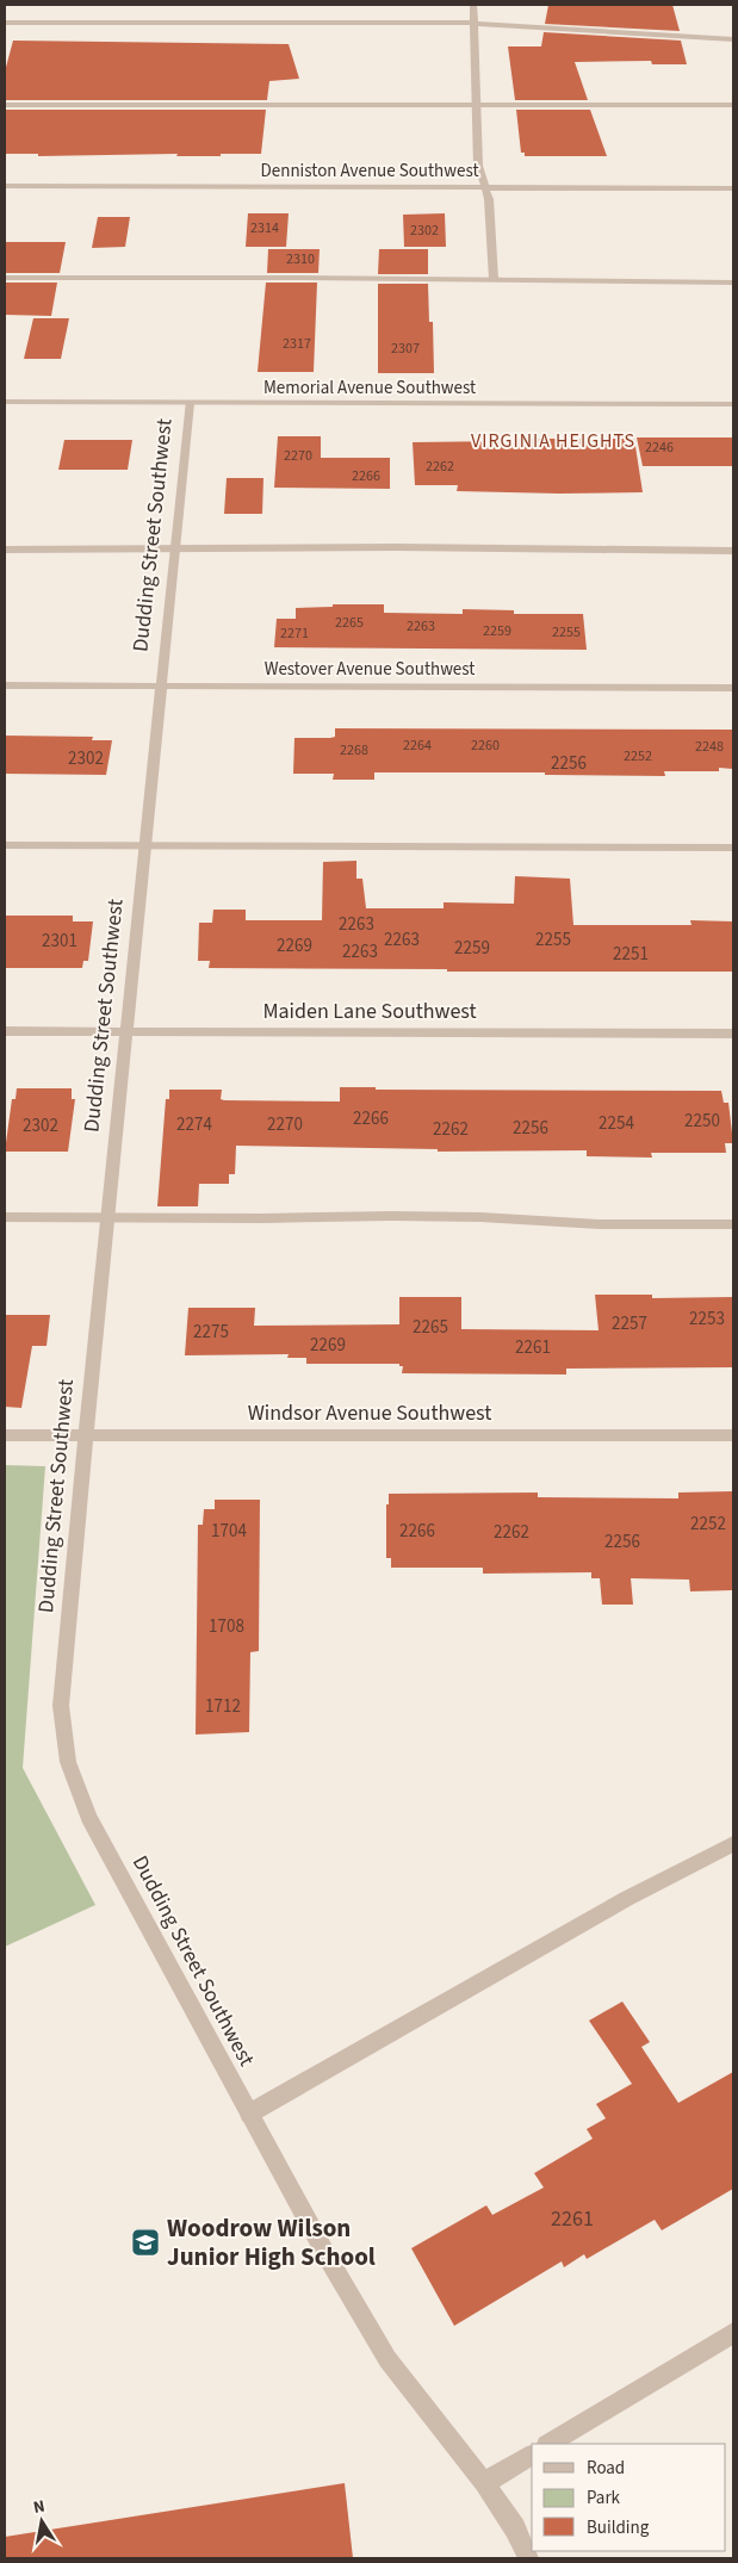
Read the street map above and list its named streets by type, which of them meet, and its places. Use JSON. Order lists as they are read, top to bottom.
{
  "streets": {
    "street": [
      "Denniston Avenue Southwest",
      "Memorial Avenue Southwest",
      "Dudding Street Southwest",
      "Westover Avenue Southwest",
      "Maiden Lane Southwest",
      "Windsor Avenue Southwest"
    ]
  },
  "crossings": [
    ["Memorial Avenue Southwest", "Dudding Street Southwest"],
    ["Dudding Street Southwest", "Westover Avenue Southwest"],
    ["Dudding Street Southwest", "Maiden Lane Southwest"],
    ["Dudding Street Southwest", "Windsor Avenue Southwest"]
  ],
  "districts": ["VIRGINIA HEIGHTS"],
  "places": {
    "school or university": ["Woodrow Wilson Junior High School"]
  },
  "house_numbers": [
    "2314",
    "2302",
    "2310",
    "2317",
    "2307",
    "2246",
    "2270",
    "2262",
    "2266",
    "2265",
    "2263",
    "2259",
    "2255",
    "2271",
    "2264",
    "2260",
    "2248",
    "2268",
    "2252",
    "2302",
    "2256",
    "2263",
    "2263",
    "2255",
    "2301",
    "2269",
    "2259",
    "2263",
    "2251",
    "2266",
    "2250",
    "2254",
    "2274",
    "2270",
    "2302",
    "2256",
    "2262",
    "2253",
    "2257",
    "2265",
    "2275",
    "2269",
    "2261",
    "2252",
    "1704",
    "2266",
    "2262",
    "2256",
    "1708",
    "1712",
    "2261"
  ],
  "legend": ["Road", "Park", "Building"],
  "north": "top"
}
